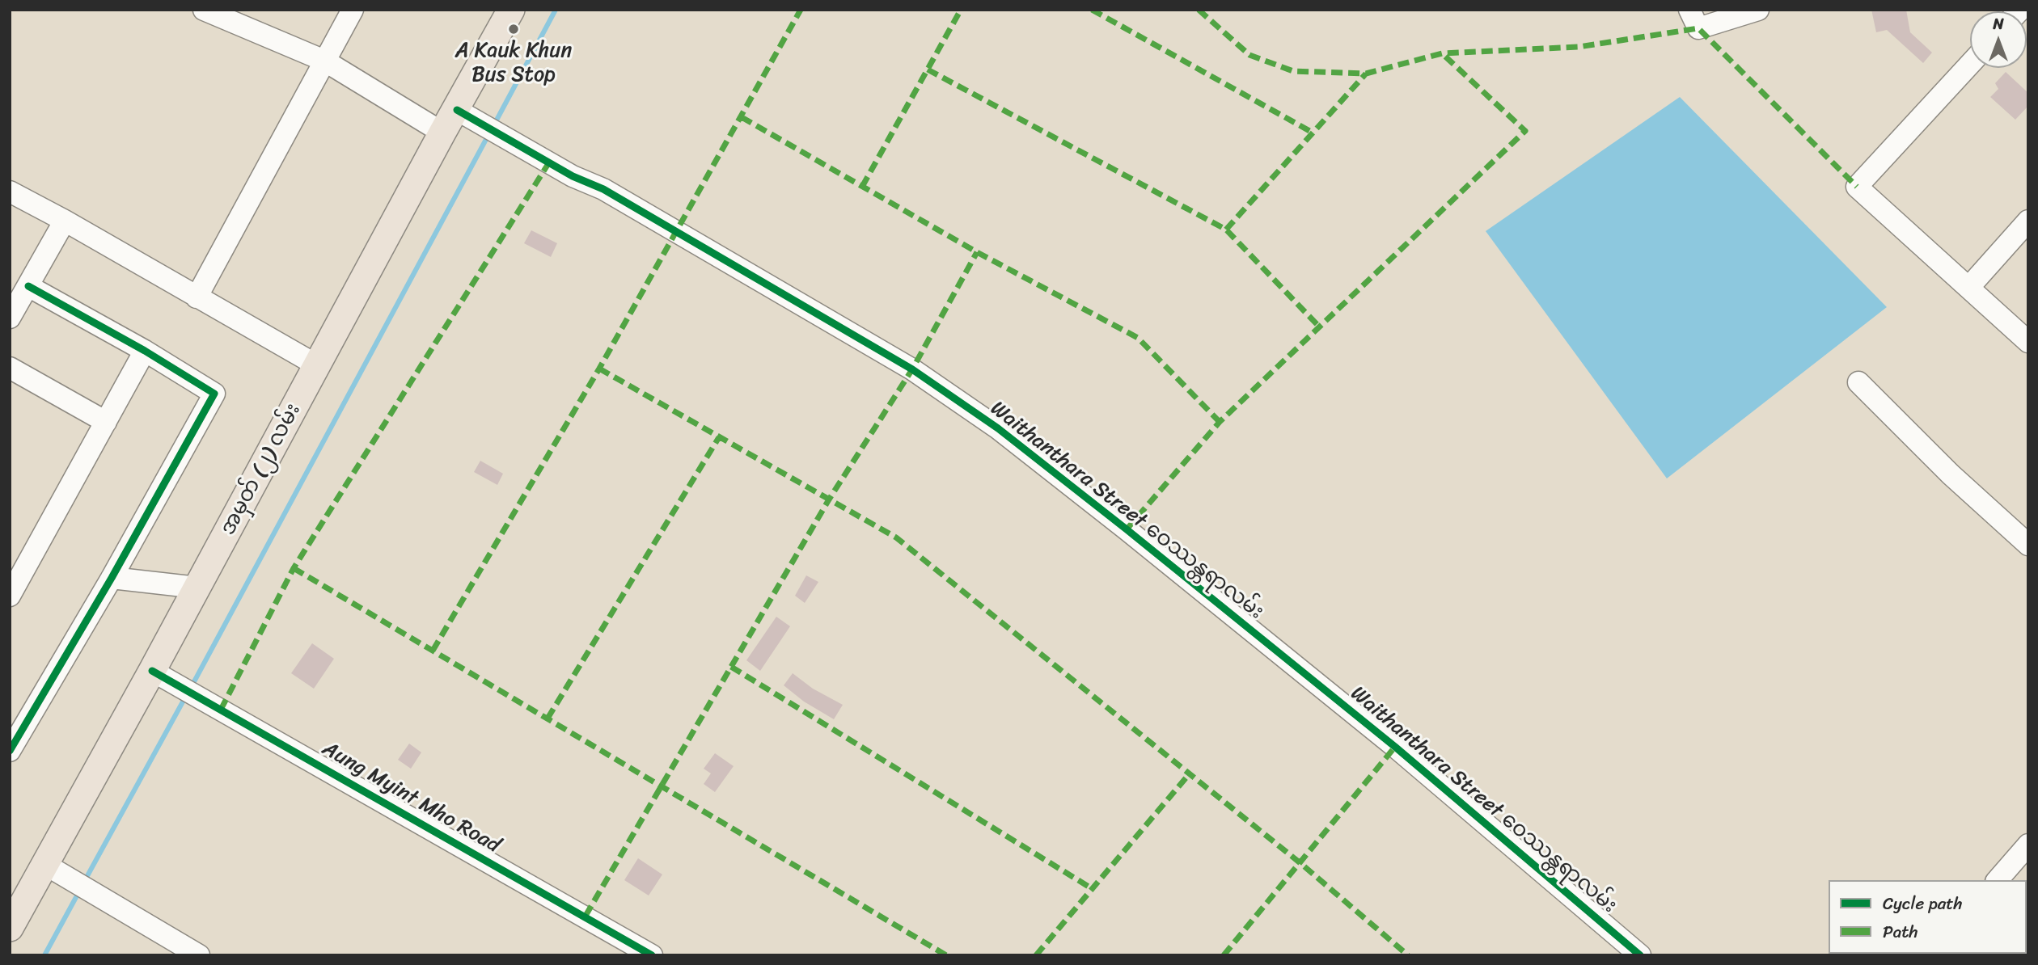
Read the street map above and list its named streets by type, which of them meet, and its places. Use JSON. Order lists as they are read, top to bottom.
{
  "streets": {
    "main road": ["အမှတ် (၂) လမ်း"],
    "street": ["Waithanthara Street ဝေဿန္တရာလမ်း", "Aung Myint Mho Road"]
  },
  "crossings": [
    ["အမှတ် (၂) လမ်း", "Waithanthara Street ဝေဿန္တရာလမ်း"],
    ["အမှတ် (၂) လမ်း", "Aung Myint Mho Road"]
  ],
  "places": ["A Kauk Khun Bus Stop"],
  "legend": ["Cycle path", "Path"],
  "north": "top"
}
